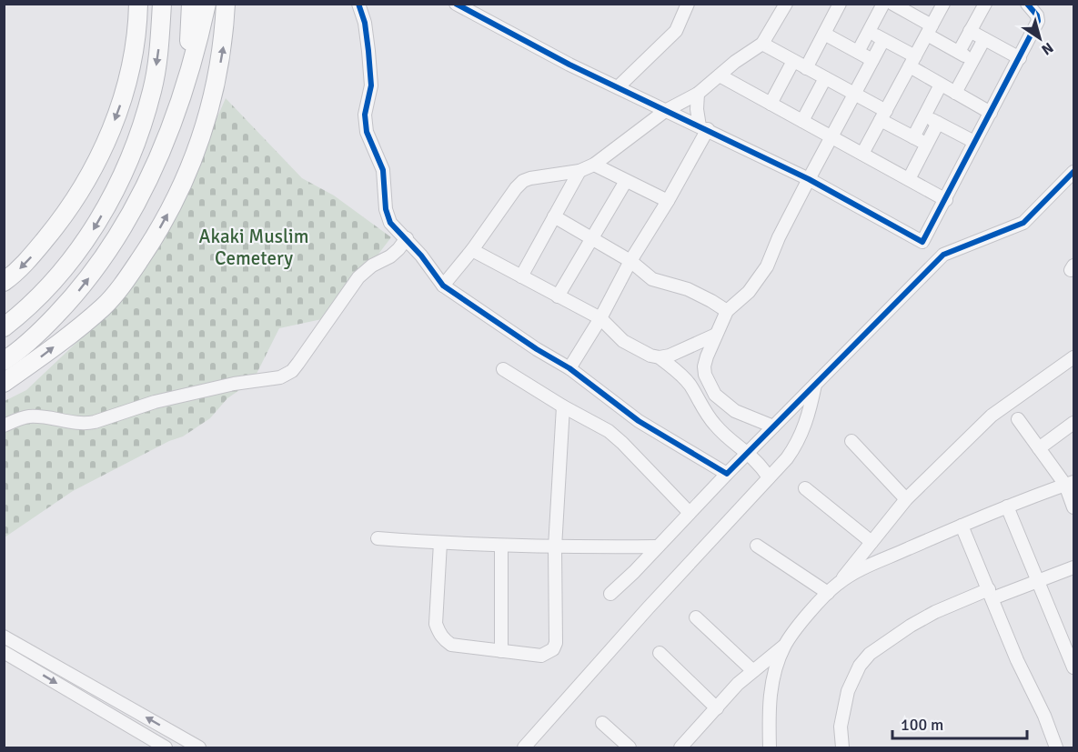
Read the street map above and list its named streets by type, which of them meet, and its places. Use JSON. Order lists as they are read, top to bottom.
{
  "parks": ["Akaki Muslim Cemetery"],
  "scale_bar": "100 m",
  "north": "bottom right"
}
